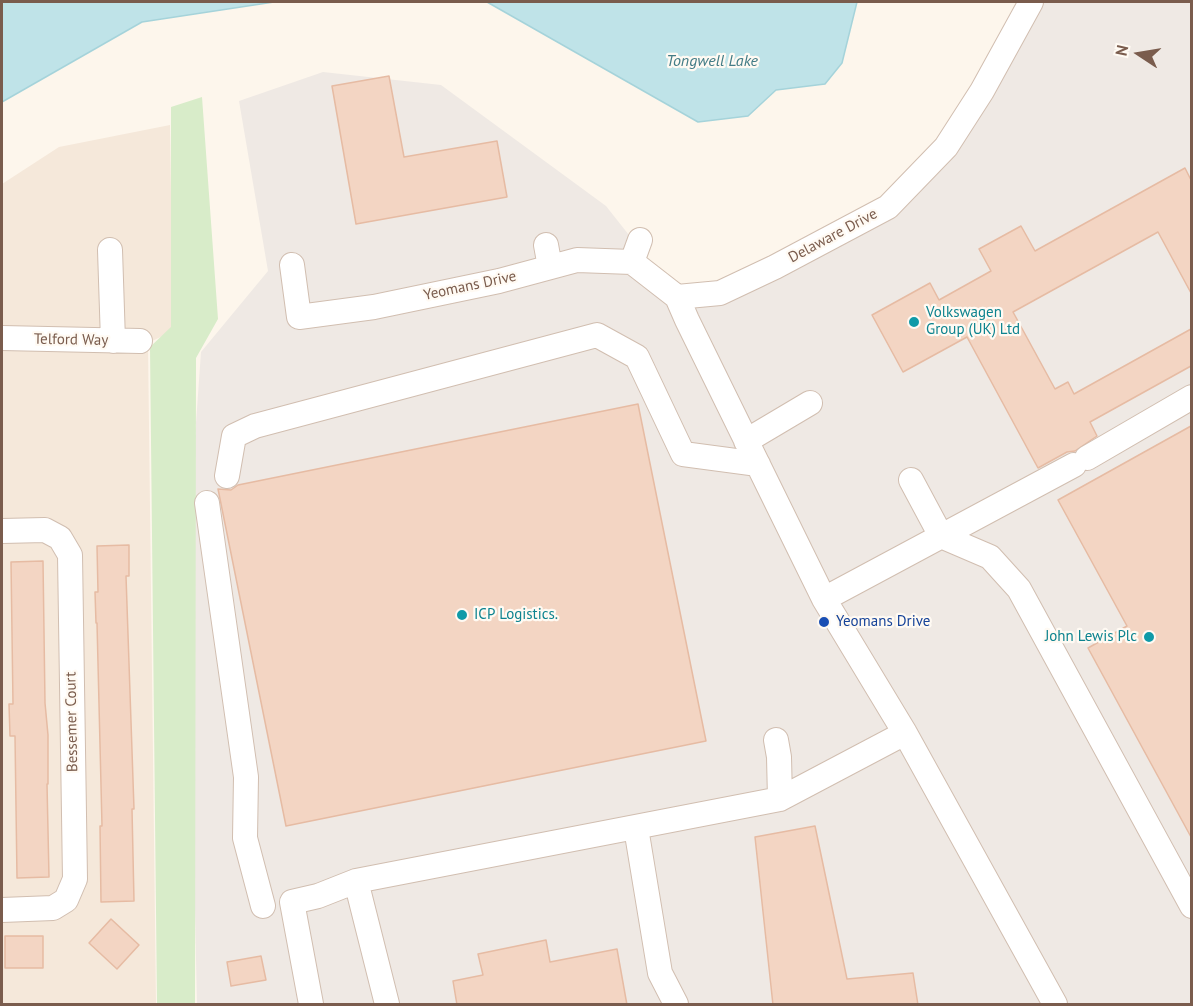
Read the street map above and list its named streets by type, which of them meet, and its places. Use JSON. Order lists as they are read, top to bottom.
{
  "streets": {
    "street": [
      "Delaware Drive",
      "Yeomans Drive",
      "Telford Way",
      "Bessemer Court"
    ]
  },
  "crossings": [
    ["Delaware Drive", "Yeomans Drive"]
  ],
  "water": ["Tongwell Lake"],
  "places": [
    "Volkswagen Group (UK) Ltd",
    "ICP Logistics.",
    "Yeomans Drive",
    "John Lewis Plc"
  ],
  "north": "left"
}
